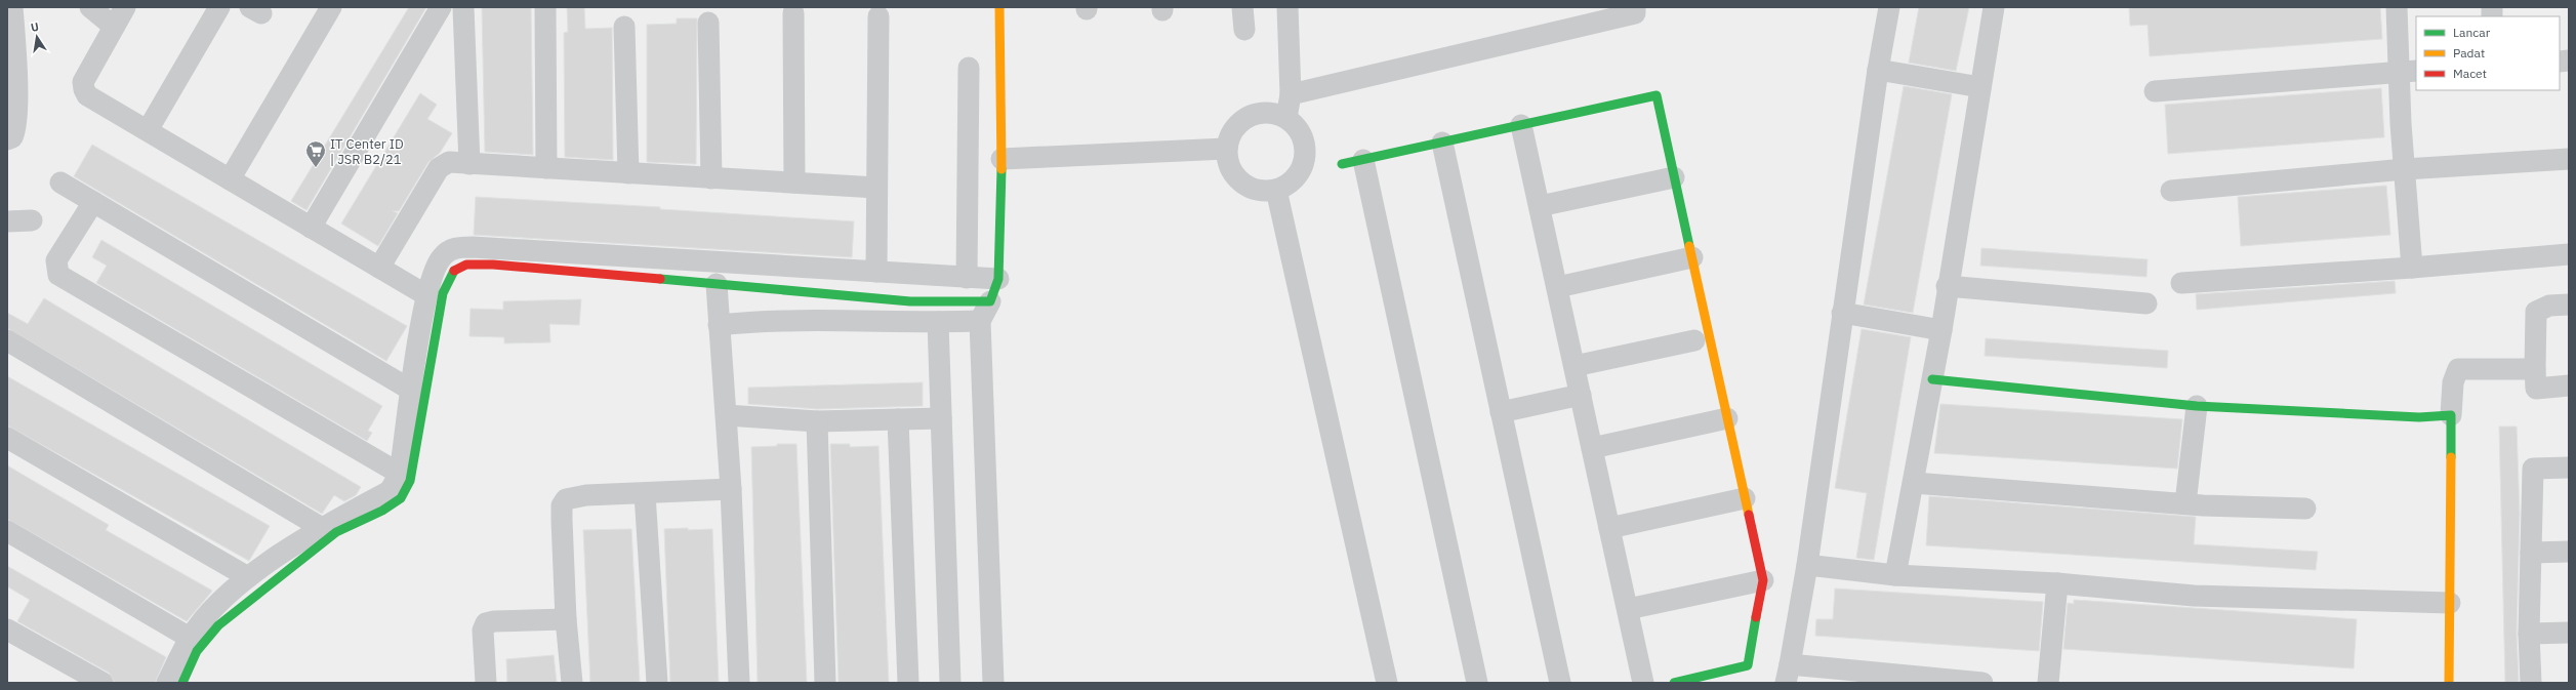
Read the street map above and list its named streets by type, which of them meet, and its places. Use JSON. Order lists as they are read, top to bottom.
{
  "places": {
    "supermarket": ["IT Center ID | JSR B2/21"]
  },
  "legend": ["Lancar", "Padat", "Macet"],
  "north": "top"
}
